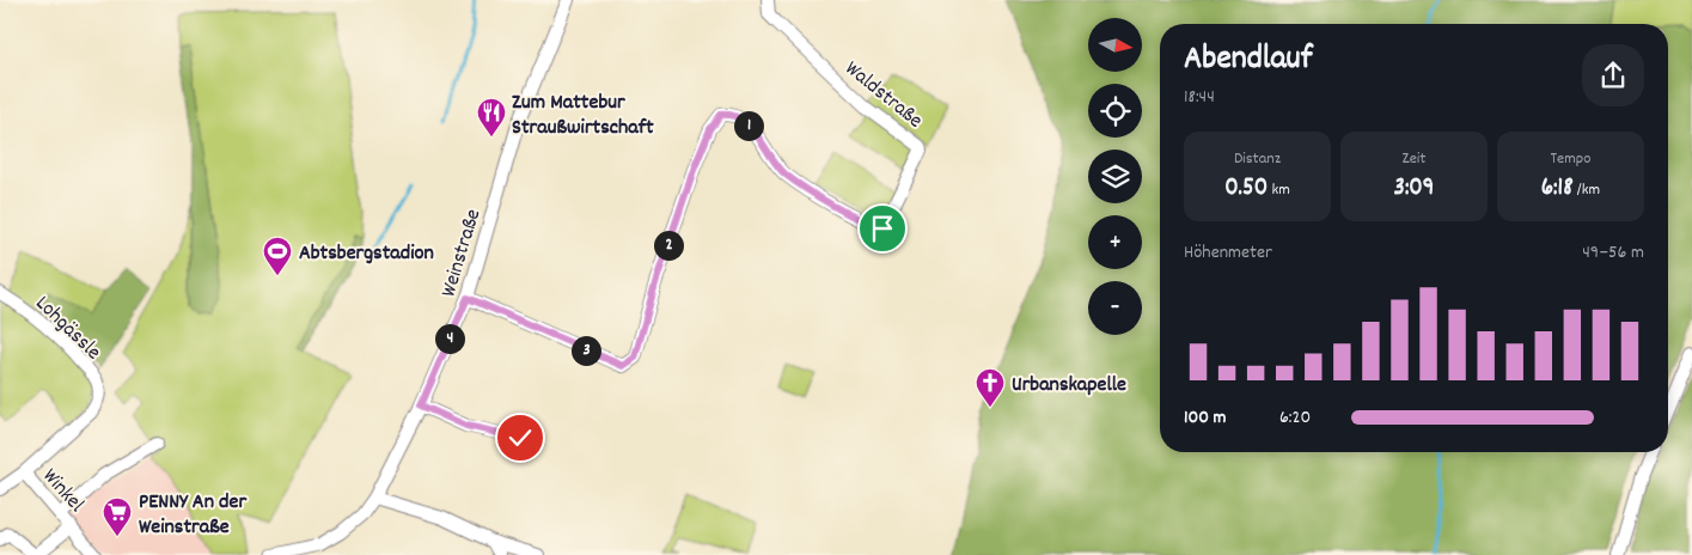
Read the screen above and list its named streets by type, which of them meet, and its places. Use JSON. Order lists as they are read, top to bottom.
{
  "streets": {
    "street": [
      "Waldstraße",
      "Weinstraße",
      "Lohgässle",
      "Winkel"
    ]
  },
  "crossings": [
    ["Waldstraße", "Weinstraße"],
    ["Lohgässle", "Winkel"]
  ],
  "places": {
    "restaurant": ["Zum Mattebur Straußwirtschaft"],
    "sports": ["Abtsbergstadion"],
    "church": ["Urbanskapelle"],
    "supermarket": ["PENNY An der Weinstraße"]
  },
  "north": "right",
  "page": {
    "map_buttons": ["+", "−"],
    "heading": ["Abendlauf", "18:44"],
    "pins": [
      "1",
      "2",
      "4",
      "3"
    ],
    "stats": [
      ["Distanz", "0.50 km"],
      ["Zeit", "3:09"],
      ["Tempo", "6:18 /km"]
    ],
    "chart": ["Höhenmeter", "49–56 m"],
    "list": [
      {
        "name": "100 m",
        "note": "6:20"
      }
    ]
  }
}
